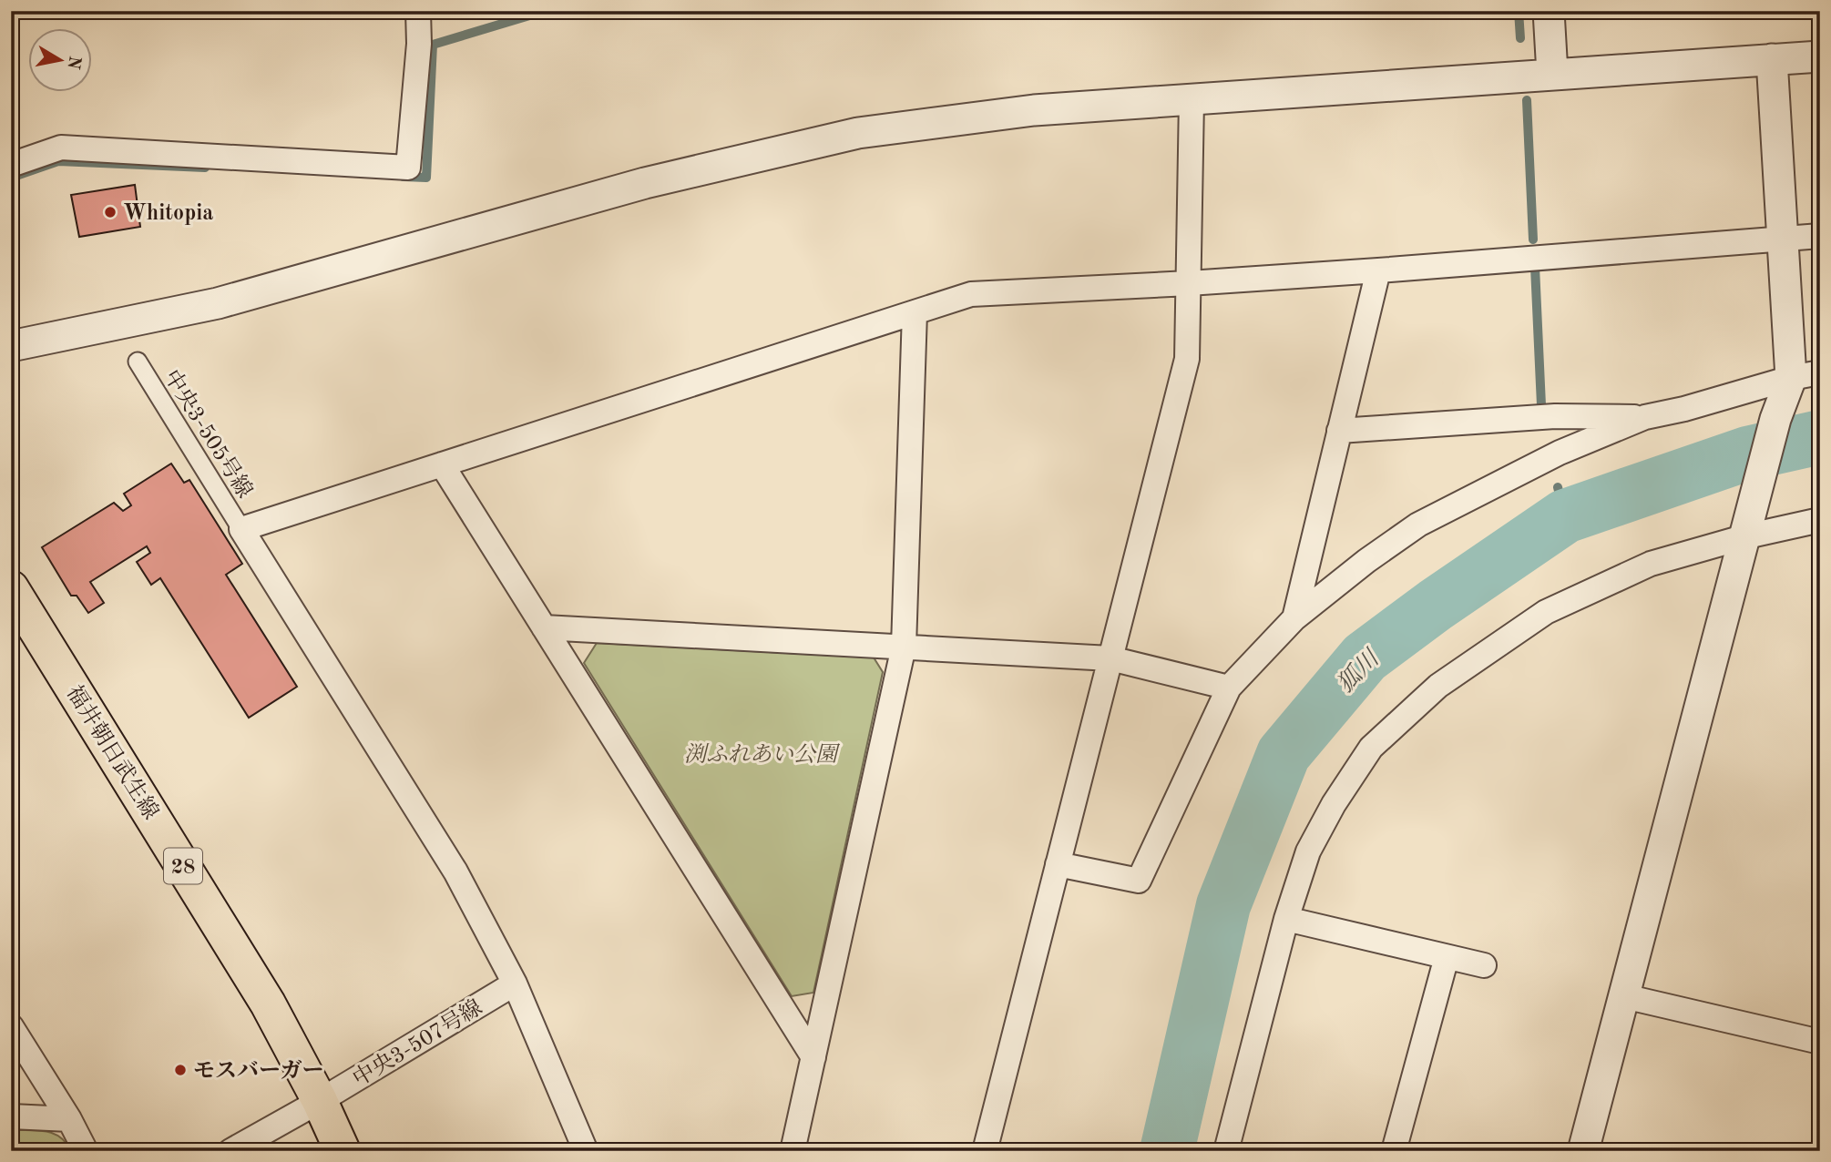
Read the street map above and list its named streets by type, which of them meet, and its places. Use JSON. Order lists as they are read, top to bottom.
{
  "streets": {
    "main road": ["福井朝日武生線", "28"],
    "street": ["中央3-505号線", "中央3-507号線"]
  },
  "crossings": [
    ["福井朝日武生線", "中央3-507号線"]
  ],
  "water": ["狐川"],
  "parks": ["渕ふれあい公園"],
  "places": ["Whitopia", "モスバーガー"],
  "north": "right"
}
